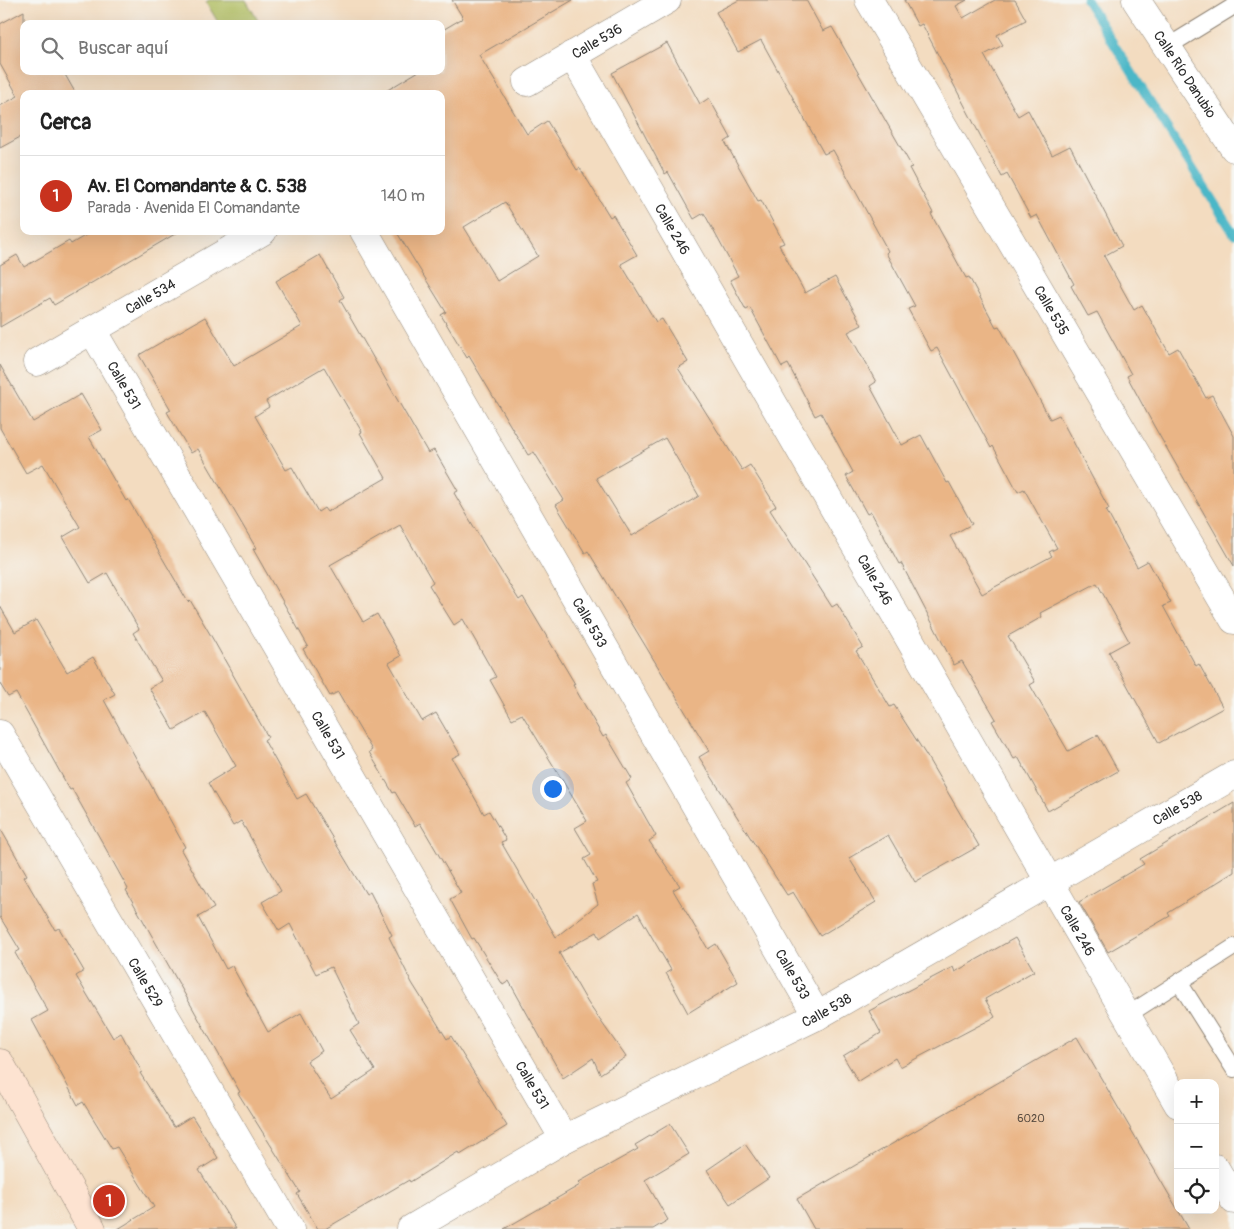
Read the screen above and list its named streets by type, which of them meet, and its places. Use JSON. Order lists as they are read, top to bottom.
{
  "streets": {
    "street": [
      "Calle 536",
      "Calle Río Danubio",
      "Calle 246",
      "Calle 534",
      "Calle 535",
      "Calle 531",
      "Calle 533",
      "Calle 538",
      "Calle 529"
    ]
  },
  "crossings": [
    ["Calle 536", "Calle 246"],
    ["Calle 246", "Calle 538"],
    ["Calle 534", "Calle 531"],
    ["Calle 531", "Calle 538"],
    ["Calle 533", "Calle 538"]
  ],
  "house_numbers": ["6020"],
  "page": {
    "search": "Buscar aquí",
    "heading": "Cerca",
    "list": [
      {
        "mark": "1",
        "name": "Av. El Comandante & C. 538",
        "note": "Parada · Avenida El Comandante",
        "value": "140 m"
      }
    ],
    "map_buttons": ["+", "−"],
    "pins": "1"
  }
}
